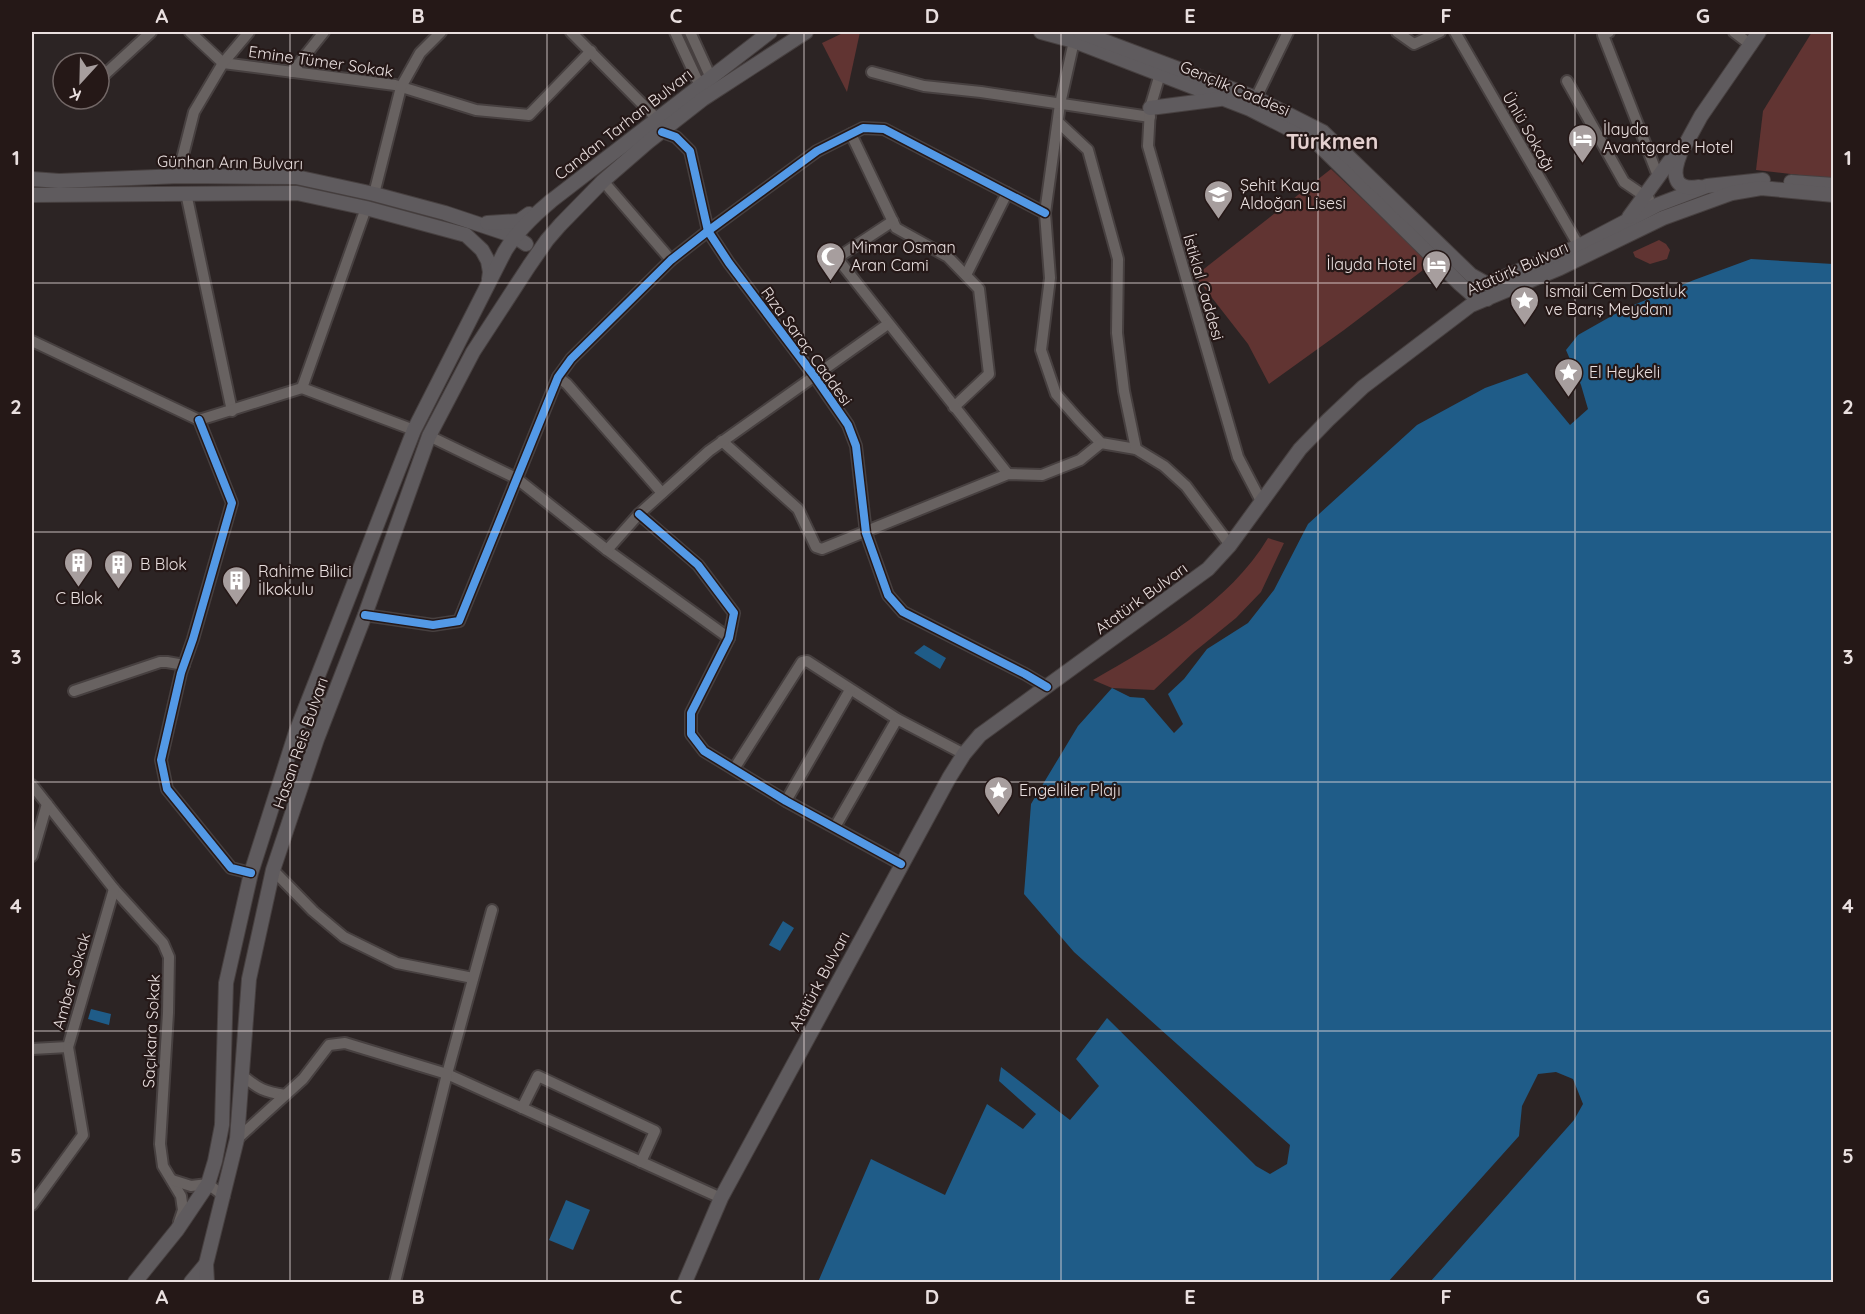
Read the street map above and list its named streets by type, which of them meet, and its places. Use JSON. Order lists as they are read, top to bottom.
{
  "streets": {
    "main road": [
      "Gençlik Caddesi",
      "Candan Tarhan Bulvarı",
      "Günhan Arın Bulvarı",
      "Atatürk Bulvarı",
      "Hasan Reis Bulvarı"
    ],
    "street": [
      "Emine Tümer Sokak",
      "Ünlü Sokağı",
      "İstiklal Caddesi",
      "Rıza Saraç Caddesi",
      "Amber Sokak",
      "Saçıkara Sokak"
    ]
  },
  "crossings": [
    ["Emine Tümer Sokak", "Rıza Saraç Caddesi"],
    ["Gençlik Caddesi", "Atatürk Bulvarı"],
    ["Gençlik Caddesi", "İstiklal Caddesi"],
    ["Candan Tarhan Bulvarı", "Günhan Arın Bulvarı"],
    ["Candan Tarhan Bulvarı", "Rıza Saraç Caddesi"],
    ["Candan Tarhan Bulvarı", "Hasan Reis Bulvarı"],
    ["Ünlü Sokağı", "Atatürk Bulvarı"],
    ["Günhan Arın Bulvarı", "Hasan Reis Bulvarı"],
    ["Atatürk Bulvarı", "İstiklal Caddesi"],
    ["Atatürk Bulvarı", "Rıza Saraç Caddesi"],
    ["Hasan Reis Bulvarı", "Saçıkara Sokak"],
    ["Amber Sokak", "Saçıkara Sokak"]
  ],
  "districts": ["Türkmen"],
  "places": {
    "hotel": ["İlayda Avantgarde Hotel", "İlayda Hotel"],
    "school or university": ["Şehit Kaya Aldoğan Lisesi"],
    "mosque": ["Mimar Osman Aran Cami"],
    "place": ["İsmail Cem Dostluk ve Barış Meydanı", "El Heykeli", "Engelliler Plajı"],
    "building": ["C Blok", "B Blok", "Rahime Bilici İlkokulu"]
  },
  "north": "bottom",
  "grid": {
    "columns": [
      "A",
      "B",
      "C",
      "D",
      "E",
      "F",
      "G"
    ],
    "rows": [
      "1",
      "2",
      "3",
      "4",
      "5"
    ]
  }
}
